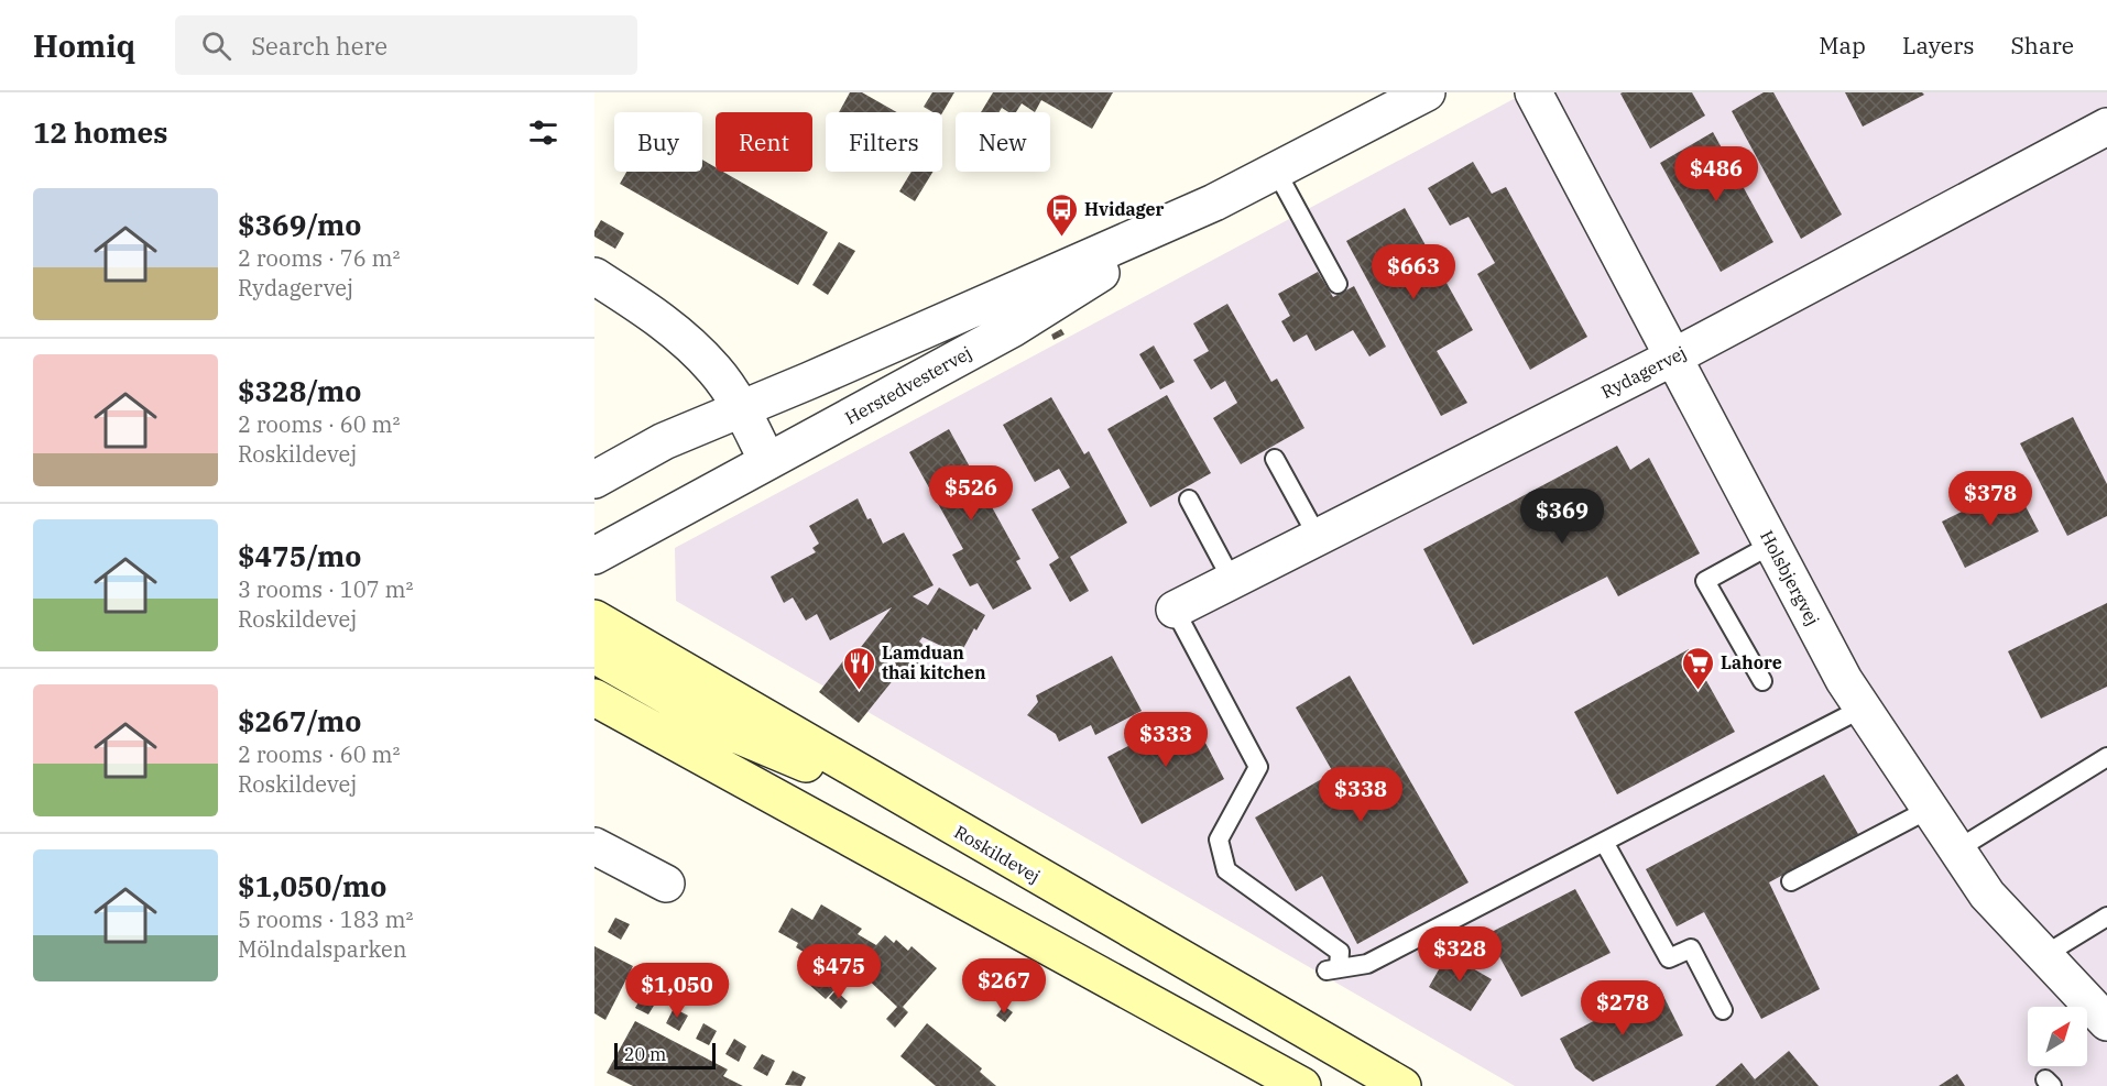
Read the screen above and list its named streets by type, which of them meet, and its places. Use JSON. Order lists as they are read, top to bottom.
{
  "streets": {
    "main road": ["Roskildevej"],
    "street": ["Rydagervej", "Herstedvestervej", "Holsbjergvej"]
  },
  "crossings": [
    ["Rydagervej", "Holsbjergvej"]
  ],
  "places": {
    "bus stop": ["Hvidager"],
    "restaurant": ["Lamduan thai kitchen"],
    "supermarket": ["Lahore"]
  },
  "scale_bar": "20 m",
  "north": "top right",
  "page": {
    "header": "Homiq",
    "search": "Search here",
    "nav": ["Map", "Layers", "Share"],
    "heading": "12 homes",
    "chip": [
      "Buy",
      "Rent",
      "Filters",
      "New"
    ],
    "price": [
      "$486",
      "$663",
      "$526",
      "$378",
      "$369",
      "$333",
      "$338",
      "$328",
      "$475",
      "$267",
      "$1,050",
      "$278"
    ],
    "list": [
      {
        "name": "$369/mo",
        "note": "2 rooms · 76 m² · Rydagervej"
      },
      {
        "name": "$328/mo",
        "note": "2 rooms · 60 m² · Roskildevej"
      },
      {
        "name": "$475/mo",
        "note": "3 rooms · 107 m² · Roskildevej"
      },
      {
        "name": "$267/mo",
        "note": "2 rooms · 60 m² · Roskildevej"
      },
      {
        "name": "$1,050/mo",
        "note": "5 rooms · 183 m² · Mölndalsparken"
      }
    ],
    "scale": "20 m"
  }
}
